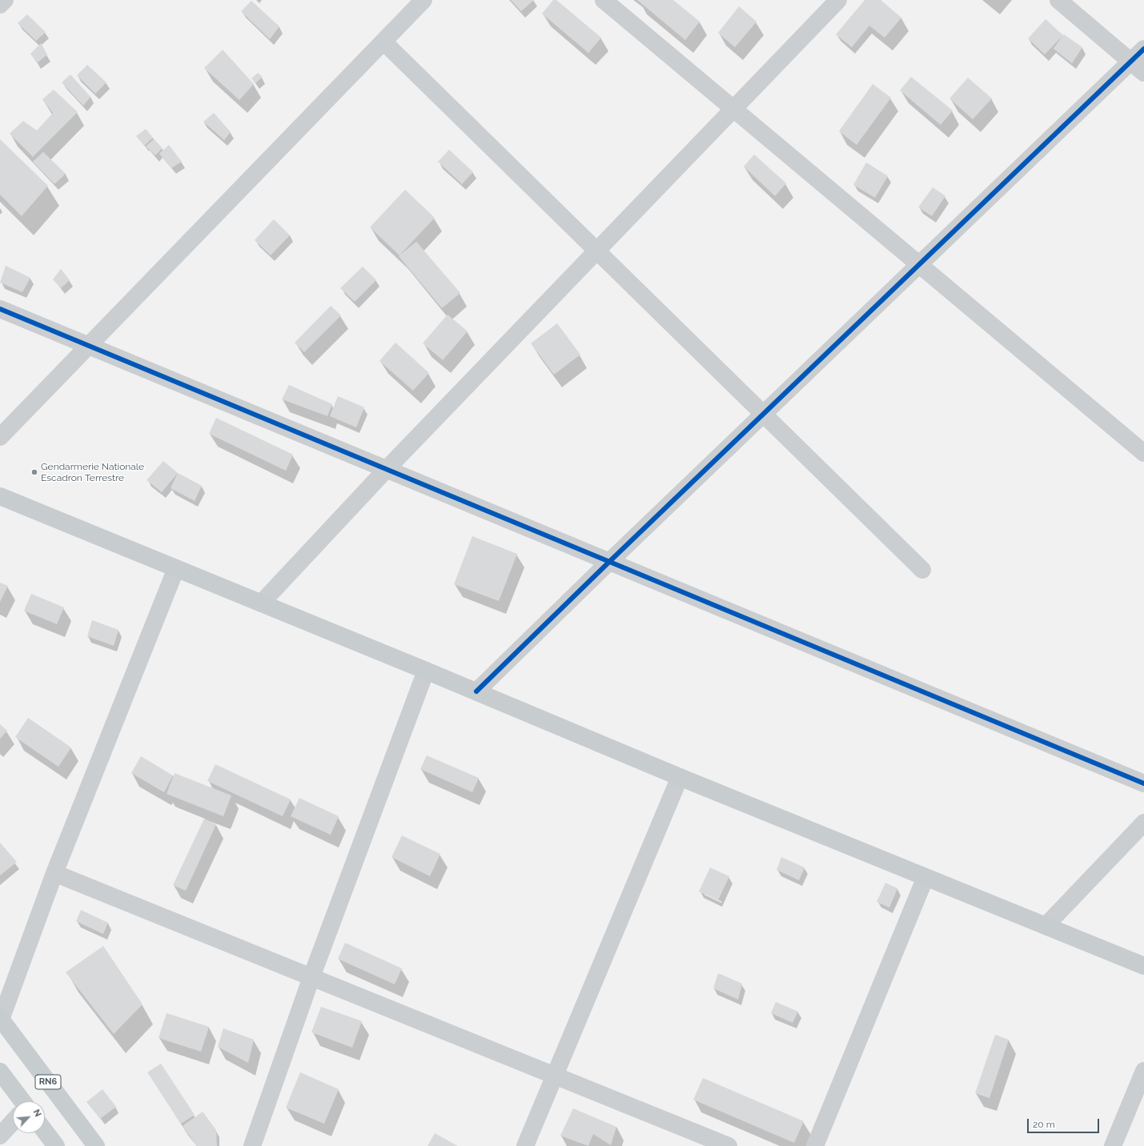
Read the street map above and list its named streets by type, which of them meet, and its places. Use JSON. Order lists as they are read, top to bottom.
{
  "streets": {
    "main road": ["RN6"]
  },
  "places": ["Gendarmerie Nationale Escadron Terrestre"],
  "scale_bar": "20 m",
  "north": "top right"
}
